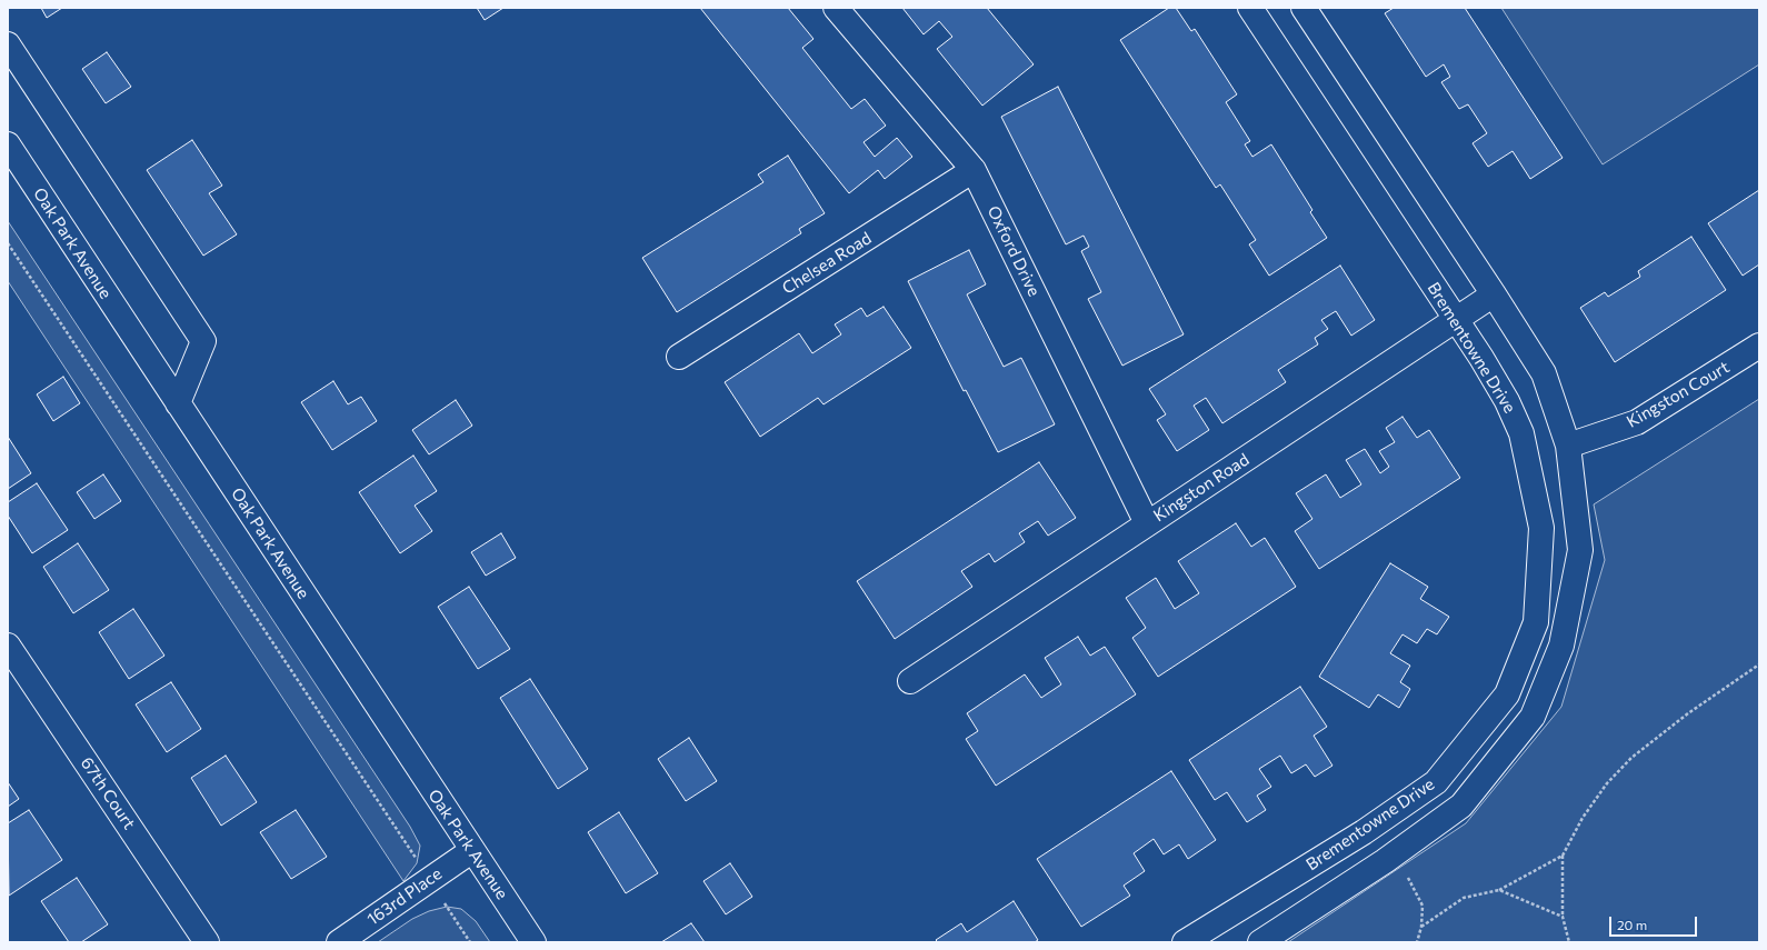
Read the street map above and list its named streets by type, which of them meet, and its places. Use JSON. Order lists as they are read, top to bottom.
{
  "streets": {
    "street": [
      "Oak Park Avenue",
      "Oxford Drive",
      "Chelsea Road",
      "Brementowne Drive",
      "Kingston Court",
      "Kingston Road",
      "67th Court",
      "163rd Place"
    ]
  },
  "crossings": [
    ["Oak Park Avenue", "163rd Place"],
    ["Oxford Drive", "Chelsea Road"],
    ["Oxford Drive", "Kingston Road"],
    ["Brementowne Drive", "Kingston Road"]
  ],
  "scale_bar": "20 m"
}
